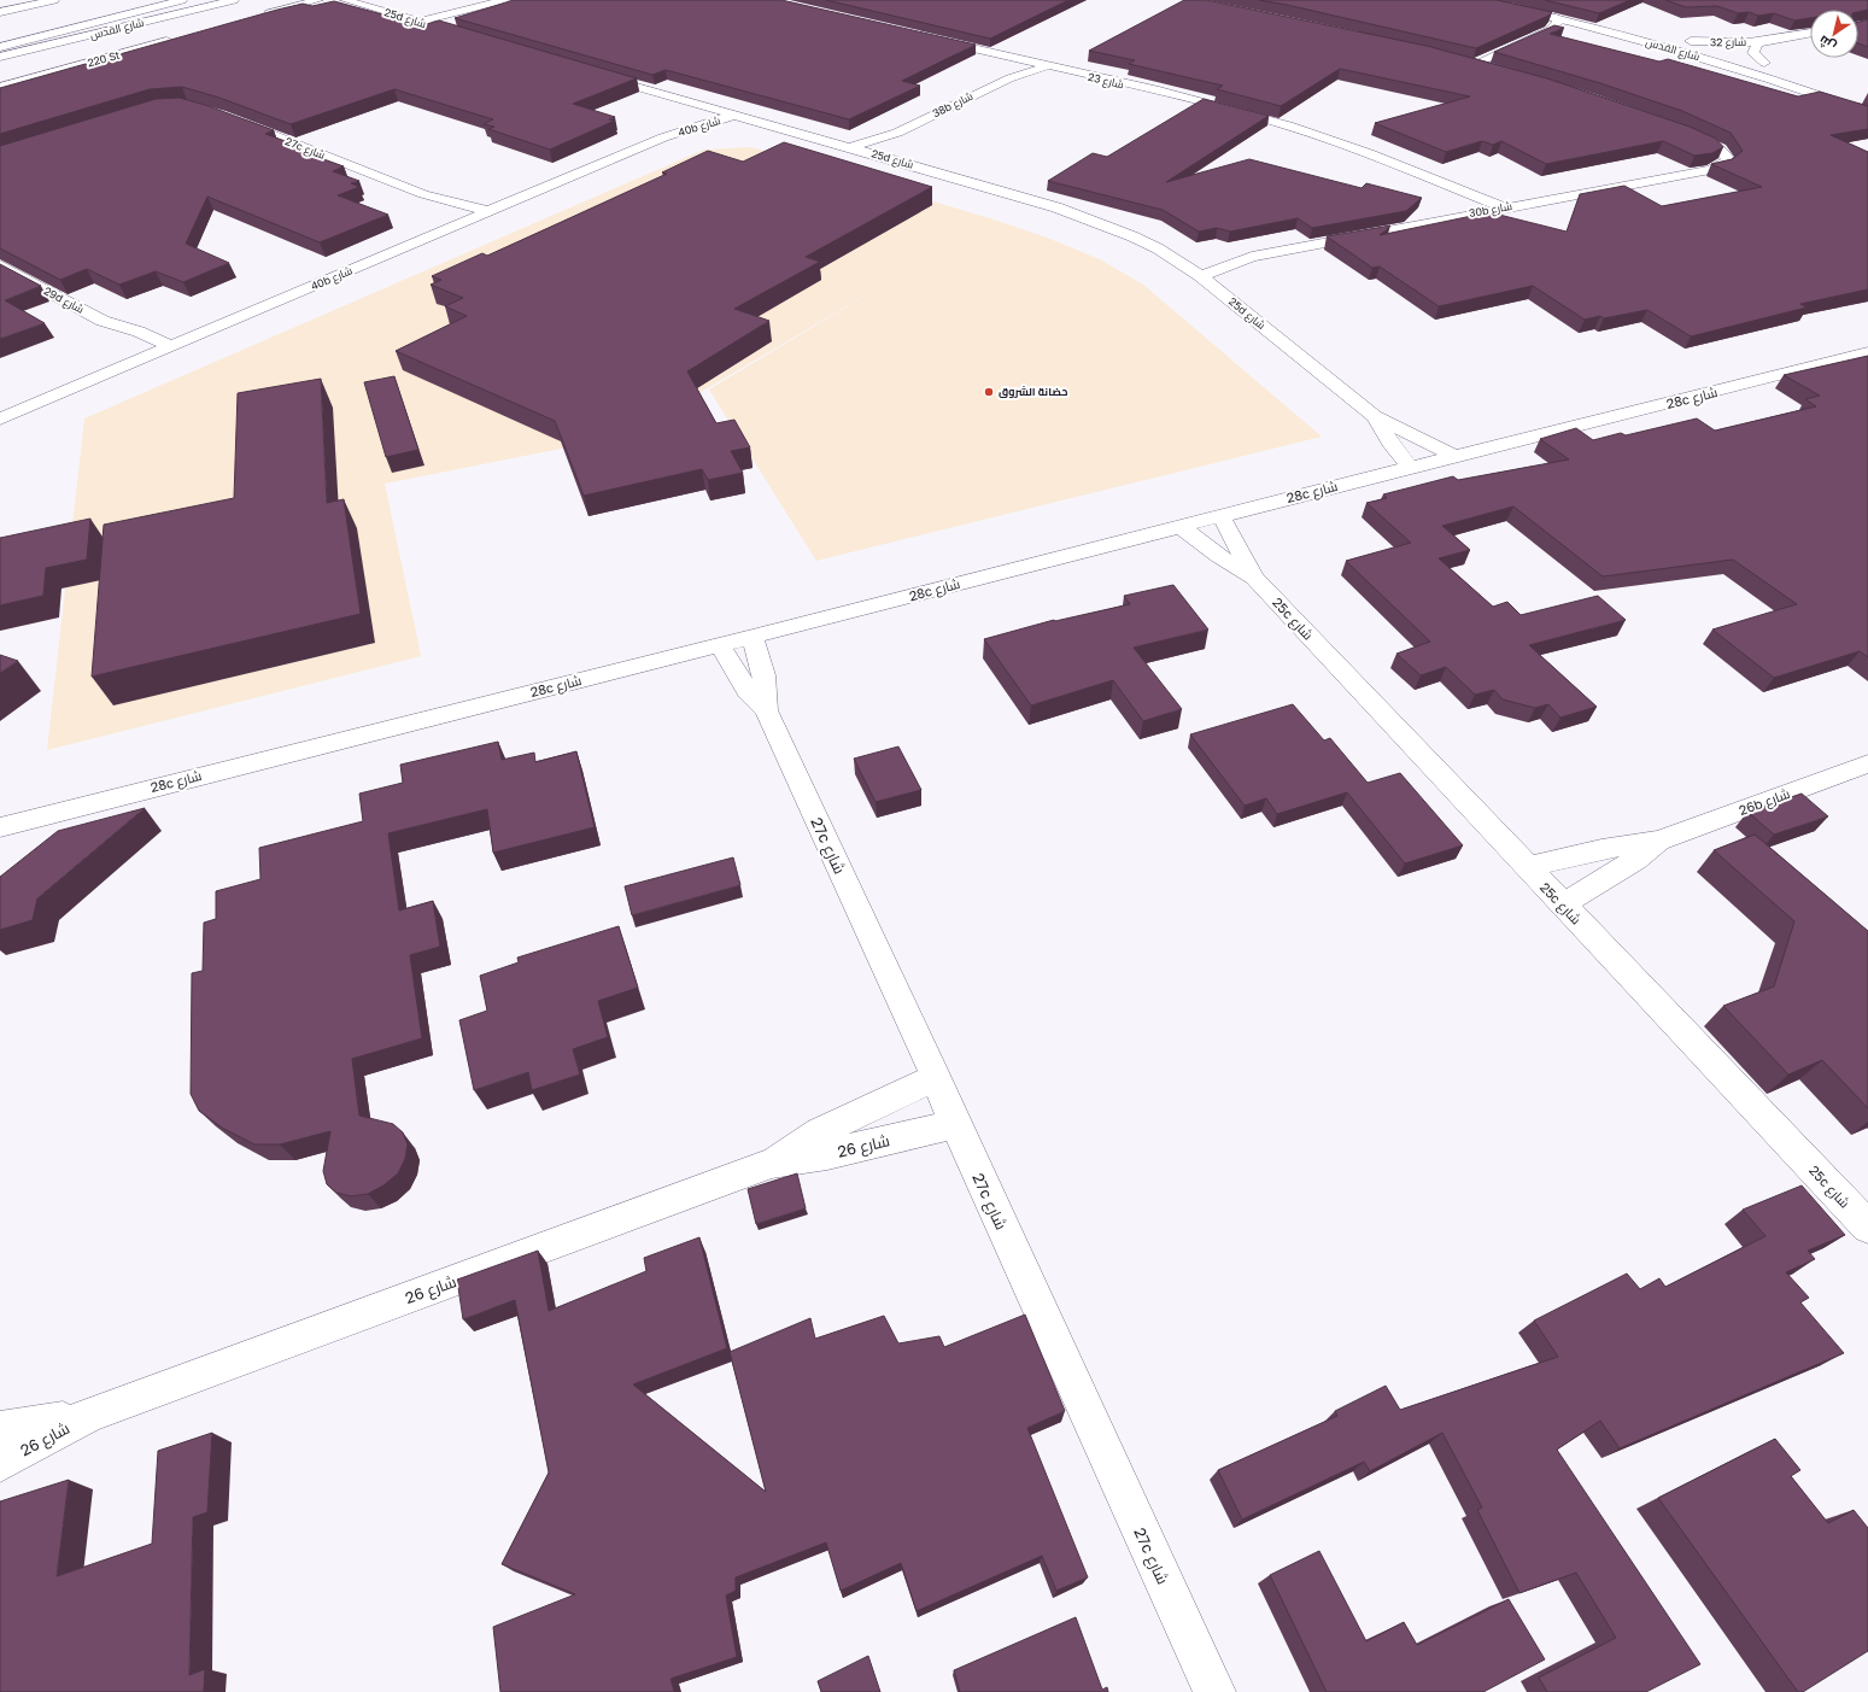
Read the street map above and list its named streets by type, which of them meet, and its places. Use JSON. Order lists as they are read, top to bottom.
{
  "streets": {
    "main road": [
      "25d شارع",
      "شارع القدس",
      "شارع 32",
      "220 St",
      "شارع 23",
      "38b شارع",
      "40b شارع",
      "27c شارع",
      "30b شارع",
      "29d شارع",
      "28c شارع",
      "25c شارع",
      "26b شارع",
      "شارع 26"
    ]
  },
  "crossings": [
    ["25d شارع", "38b شارع"],
    ["25d شارع", "40b شارع"],
    ["25d شارع", "30b شارع"],
    ["25d شارع", "28c شارع"],
    ["شارع القدس", "شارع 32"],
    ["شارع 23", "38b شارع"],
    ["شارع 23", "30b شارع"],
    ["40b شارع", "27c شارع"],
    ["40b شارع", "29d شارع"],
    ["27c شارع", "28c شارع"],
    ["27c شارع", "شارع 26"],
    ["28c شارع", "25c شارع"],
    ["25c شارع", "26b شارع"]
  ],
  "places": ["حضانة الشروق"],
  "north": "bottom left"
}
